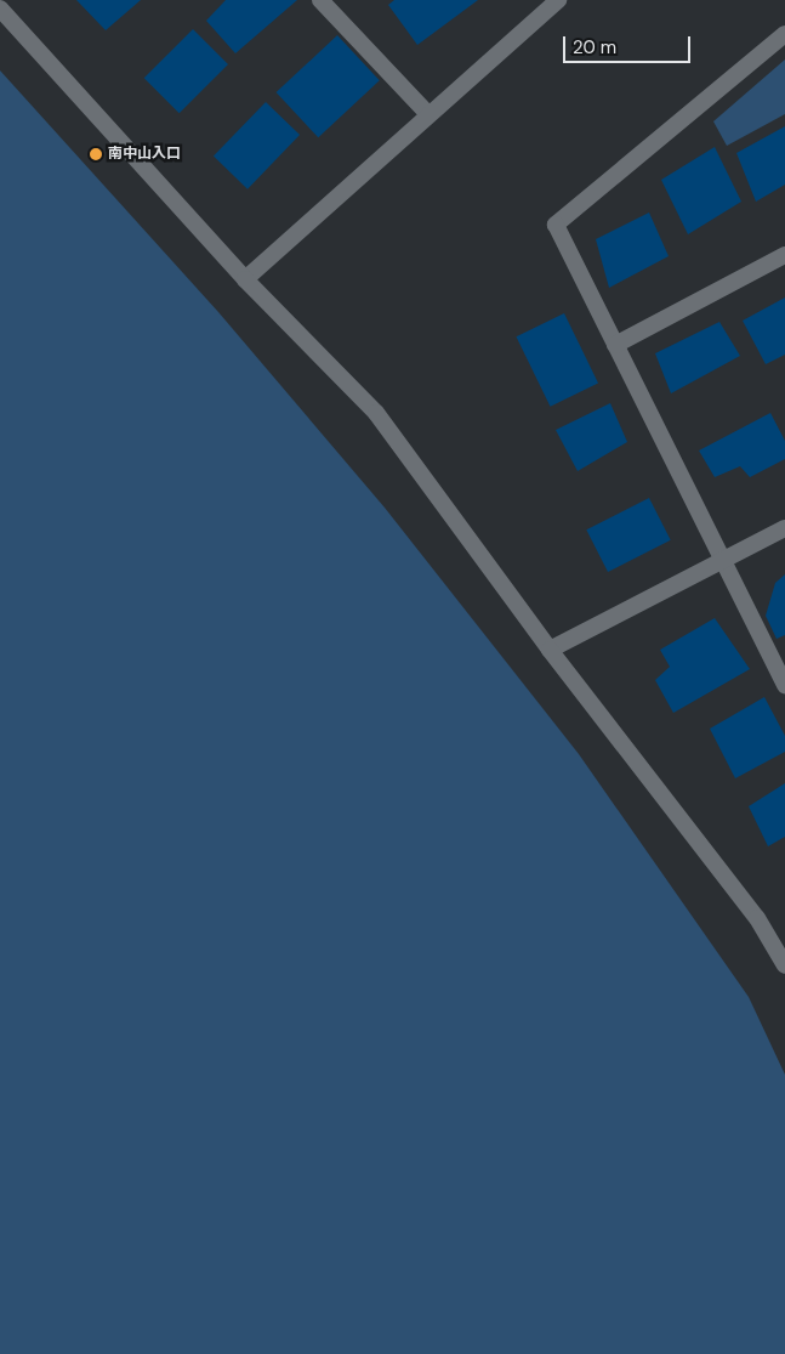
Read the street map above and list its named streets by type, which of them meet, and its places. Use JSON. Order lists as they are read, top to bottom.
{
  "places": ["南中山入口"],
  "scale_bar": "20 m"
}
